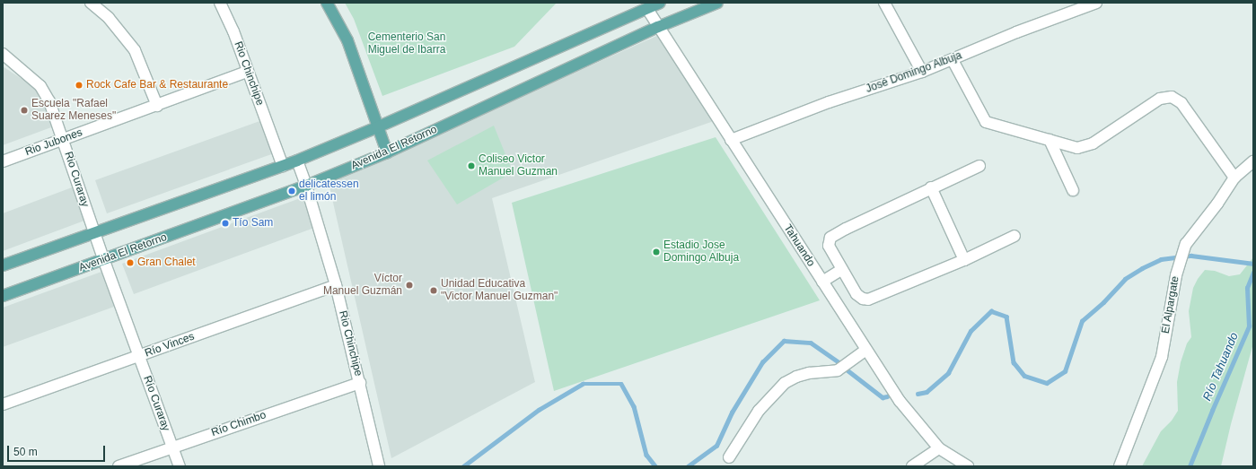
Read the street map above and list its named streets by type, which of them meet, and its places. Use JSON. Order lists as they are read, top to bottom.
{
  "streets": {
    "main road": ["Avenida El Retorno"],
    "street": [
      "José Domingo Albuja",
      "Rio Chinchipe",
      "Rio Jubones",
      "Rio Curaray",
      "Tahuando",
      "El Alpargate",
      "Río Vinces",
      "Río Curaray",
      "Río Chimbo"
    ]
  },
  "crossings": [
    ["José Domingo Albuja", "Tahuando"],
    ["Rio Chinchipe", "Rio Jubones"],
    ["Rio Chinchipe", "Avenida El Retorno"],
    ["Rio Chinchipe", "Río Vinces"],
    ["Rio Chinchipe", "Río Chimbo"],
    ["Rio Jubones", "Rio Curaray"],
    ["Avenida El Retorno", "Rio Curaray"],
    ["Avenida El Retorno", "Tahuando"],
    ["Avenida El Retorno", "Río Curaray"],
    ["Rio Curaray", "Río Curaray"],
    ["Río Vinces", "Río Curaray"],
    ["Río Curaray", "Río Chimbo"]
  ],
  "water": ["Río Tahuando"],
  "parks": ["Cementerio San Miguel de Ibarra"],
  "places": [
    "Rock Cafe Bar & Restaurante",
    "Escuela \"Rafael Suarez Meneses\"",
    "Coliseo Victor Manuel Guzman",
    "delicatessen el limón",
    "Tío Sam",
    "Estadio Jose Domingo Albuja",
    "Gran Chalet",
    "Víctor Manuel Guzmán",
    "Unidad Educativa \"Victor Manuel Guzman\""
  ],
  "scale_bar": "50 m"
}
